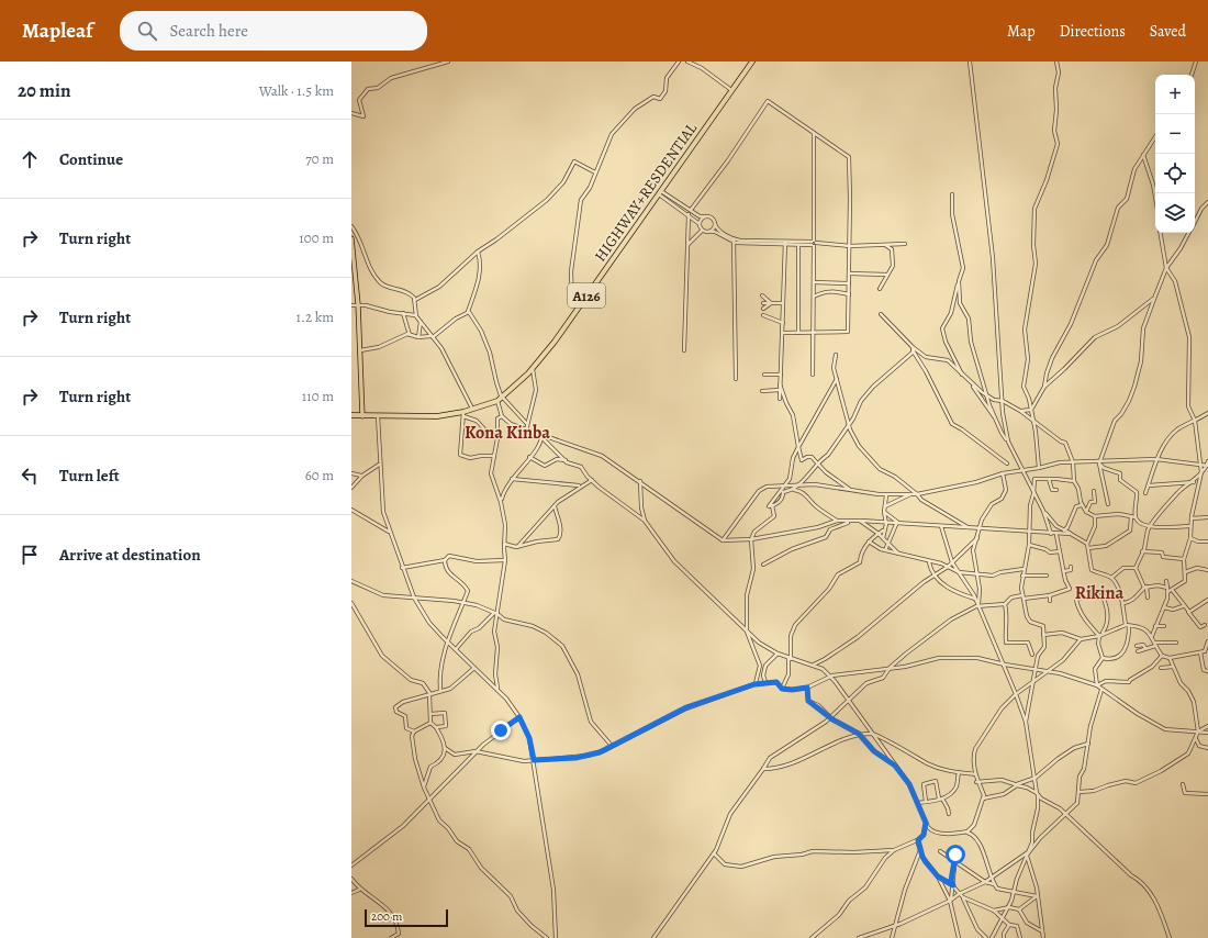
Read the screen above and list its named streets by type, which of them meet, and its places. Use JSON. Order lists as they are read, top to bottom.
{
  "streets": {
    "highway": ["HIGHWAY+RESDENTIAL", "A126"]
  },
  "districts": ["Kona Kinba", "Rikina"],
  "scale_bar": "200 m",
  "page": {
    "header": "Mapleaf",
    "search": "Search here",
    "nav": ["Map", "Directions", "Saved"],
    "heading": ["20 min", "Walk · 1.5 km"],
    "map_buttons": ["+", "−"],
    "list": [
      ["Continue", "70 m"],
      ["Turn right", "100 m"],
      ["Turn right", "1.2 km"],
      ["Turn right", "110 m"],
      ["Turn left", "60 m"],
      "Arrive at destination"
    ],
    "scale": "200 m"
  }
}
